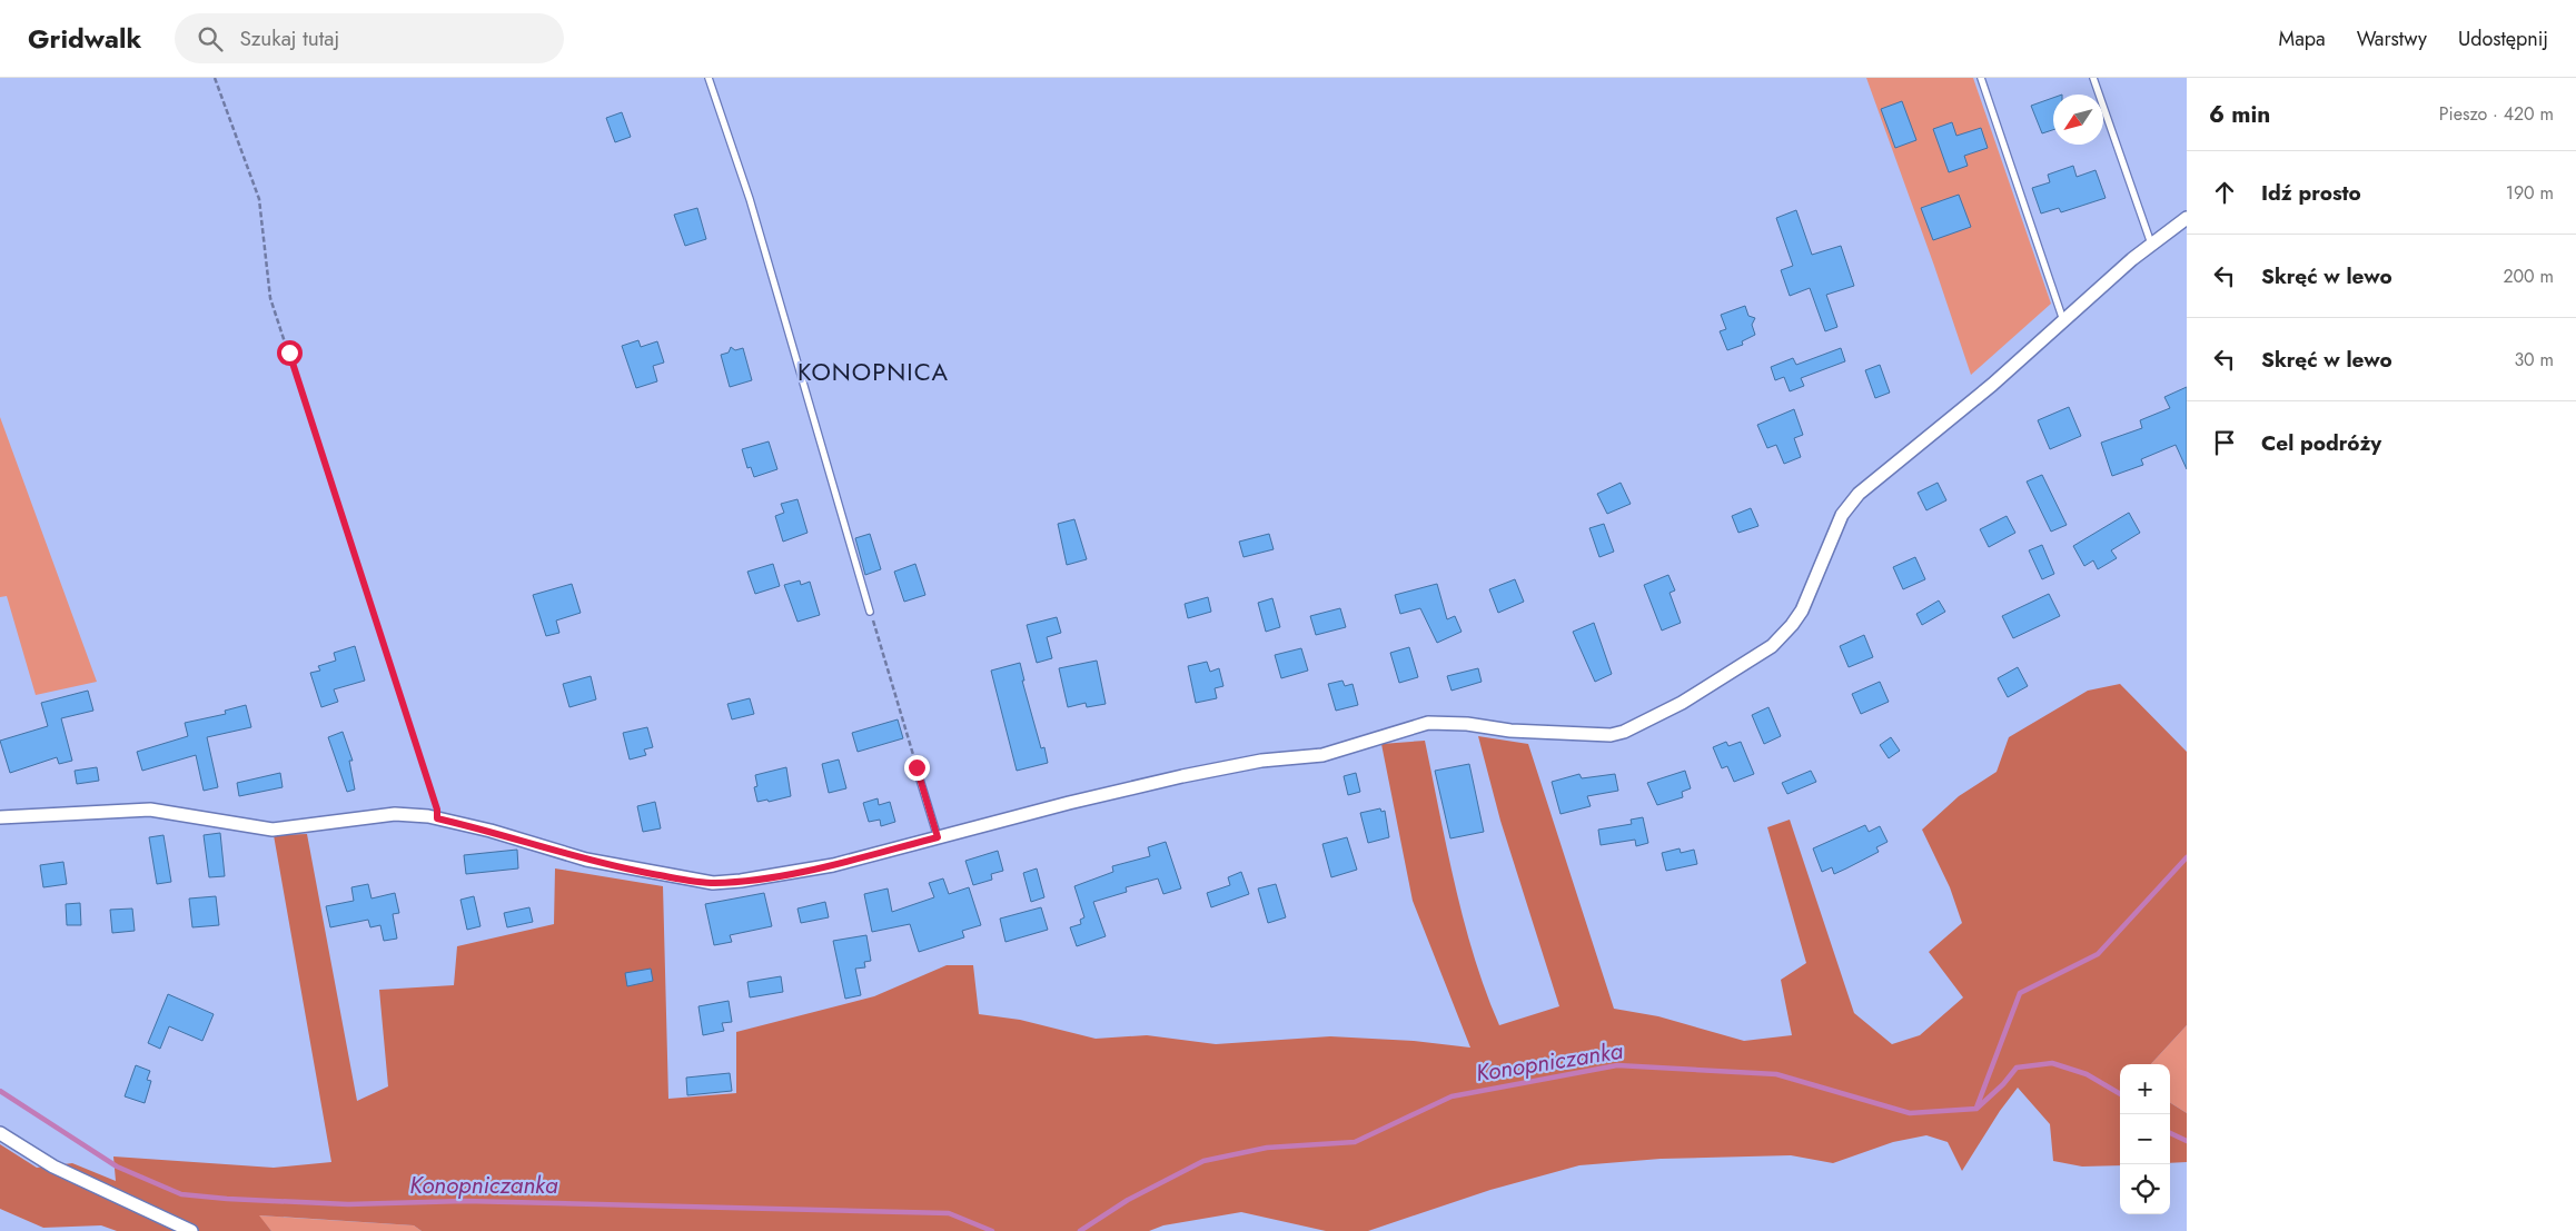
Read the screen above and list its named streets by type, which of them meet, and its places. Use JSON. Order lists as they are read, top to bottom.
{
  "districts": ["KONOPNICA"],
  "water": ["Konopniczanka"],
  "north": "bottom left",
  "page": {
    "header": "Gridwalk",
    "search": "Szukaj tutaj",
    "nav": ["Mapa", "Warstwy", "Udostępnij"],
    "heading": ["6 min", "Pieszo · 420 m"],
    "list": [
      ["Idź prosto", "190 m"],
      ["Skręć w lewo", "200 m"],
      ["Skręć w lewo", "30 m"],
      "Cel podróży"
    ],
    "map_buttons": ["+", "−"]
  }
}
